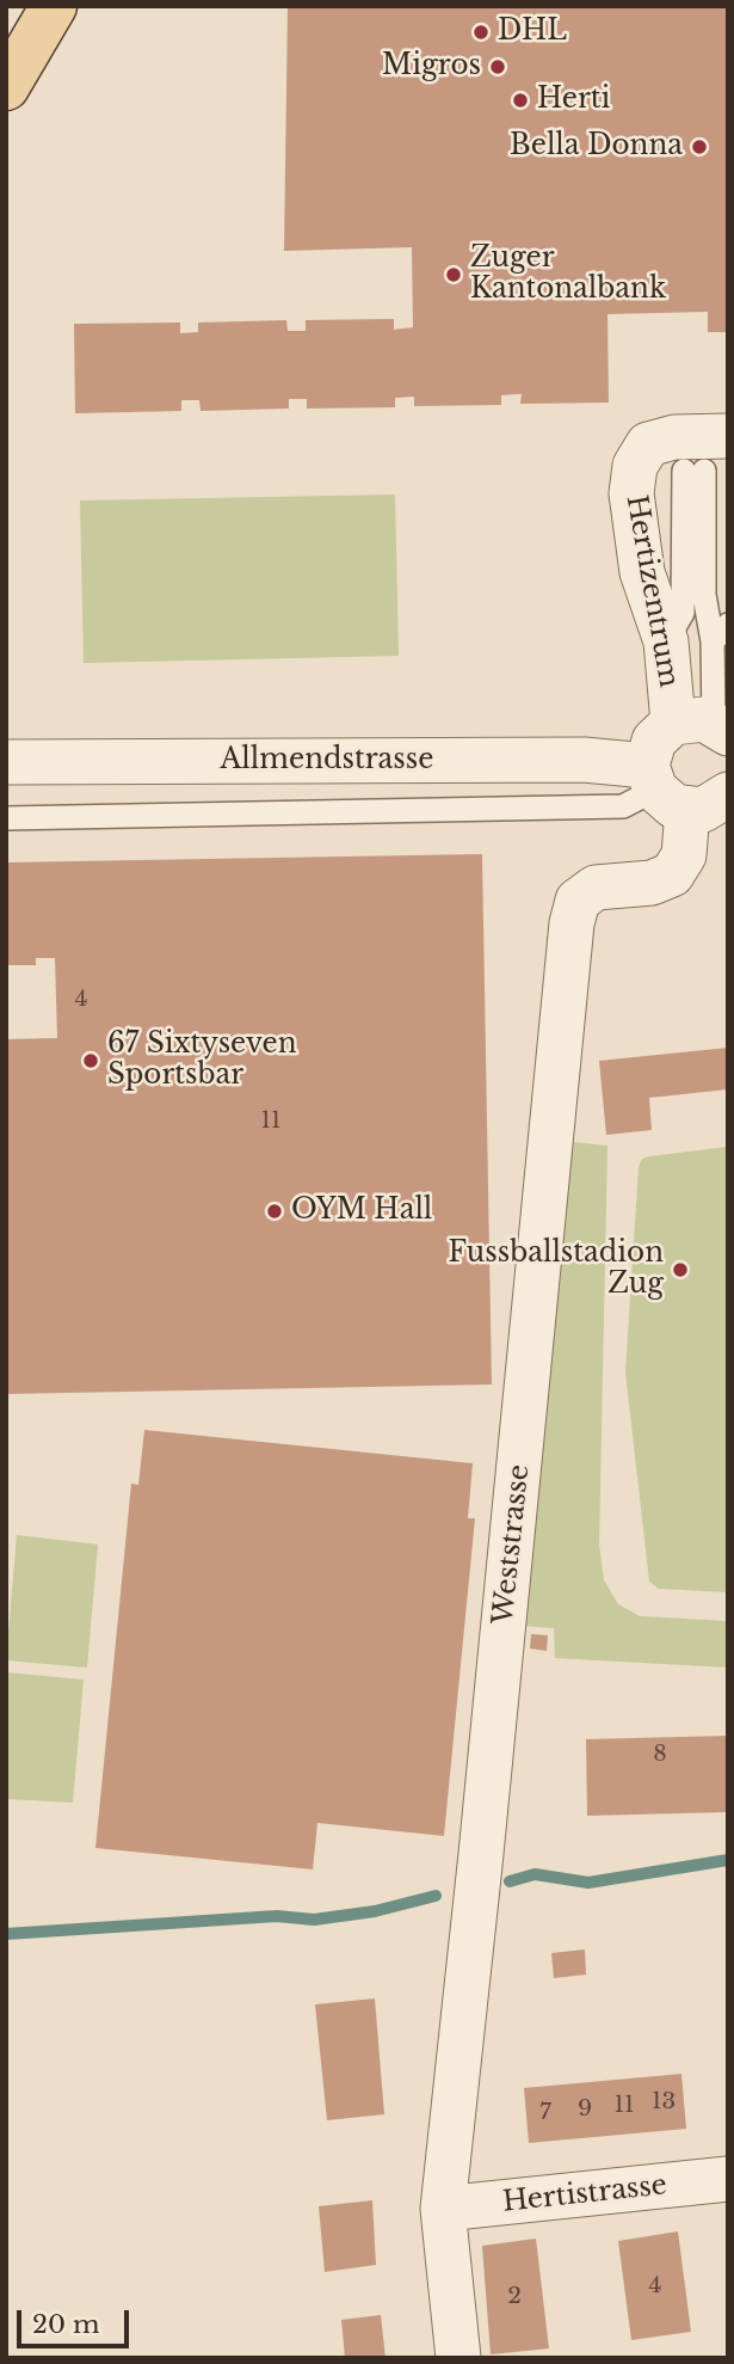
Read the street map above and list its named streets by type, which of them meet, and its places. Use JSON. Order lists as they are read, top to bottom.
{
  "streets": {
    "street": [
      "Hertizentrum",
      "Allmendstrasse",
      "Weststrasse",
      "Hertistrasse"
    ]
  },
  "crossings": [
    ["Allmendstrasse", "Weststrasse"],
    ["Weststrasse", "Hertistrasse"]
  ],
  "places": [
    "DHL",
    "Migros",
    "Herti",
    "Bella Donna",
    "Zuger Kantonalbank",
    "67 Sixtyseven Sportsbar",
    "OYM Hall",
    "Fussballstadion Zug"
  ],
  "house_numbers": [
    "4",
    "11",
    "8",
    "13",
    "11",
    "9",
    "7",
    "4",
    "2"
  ],
  "scale_bar": "20 m"
}
